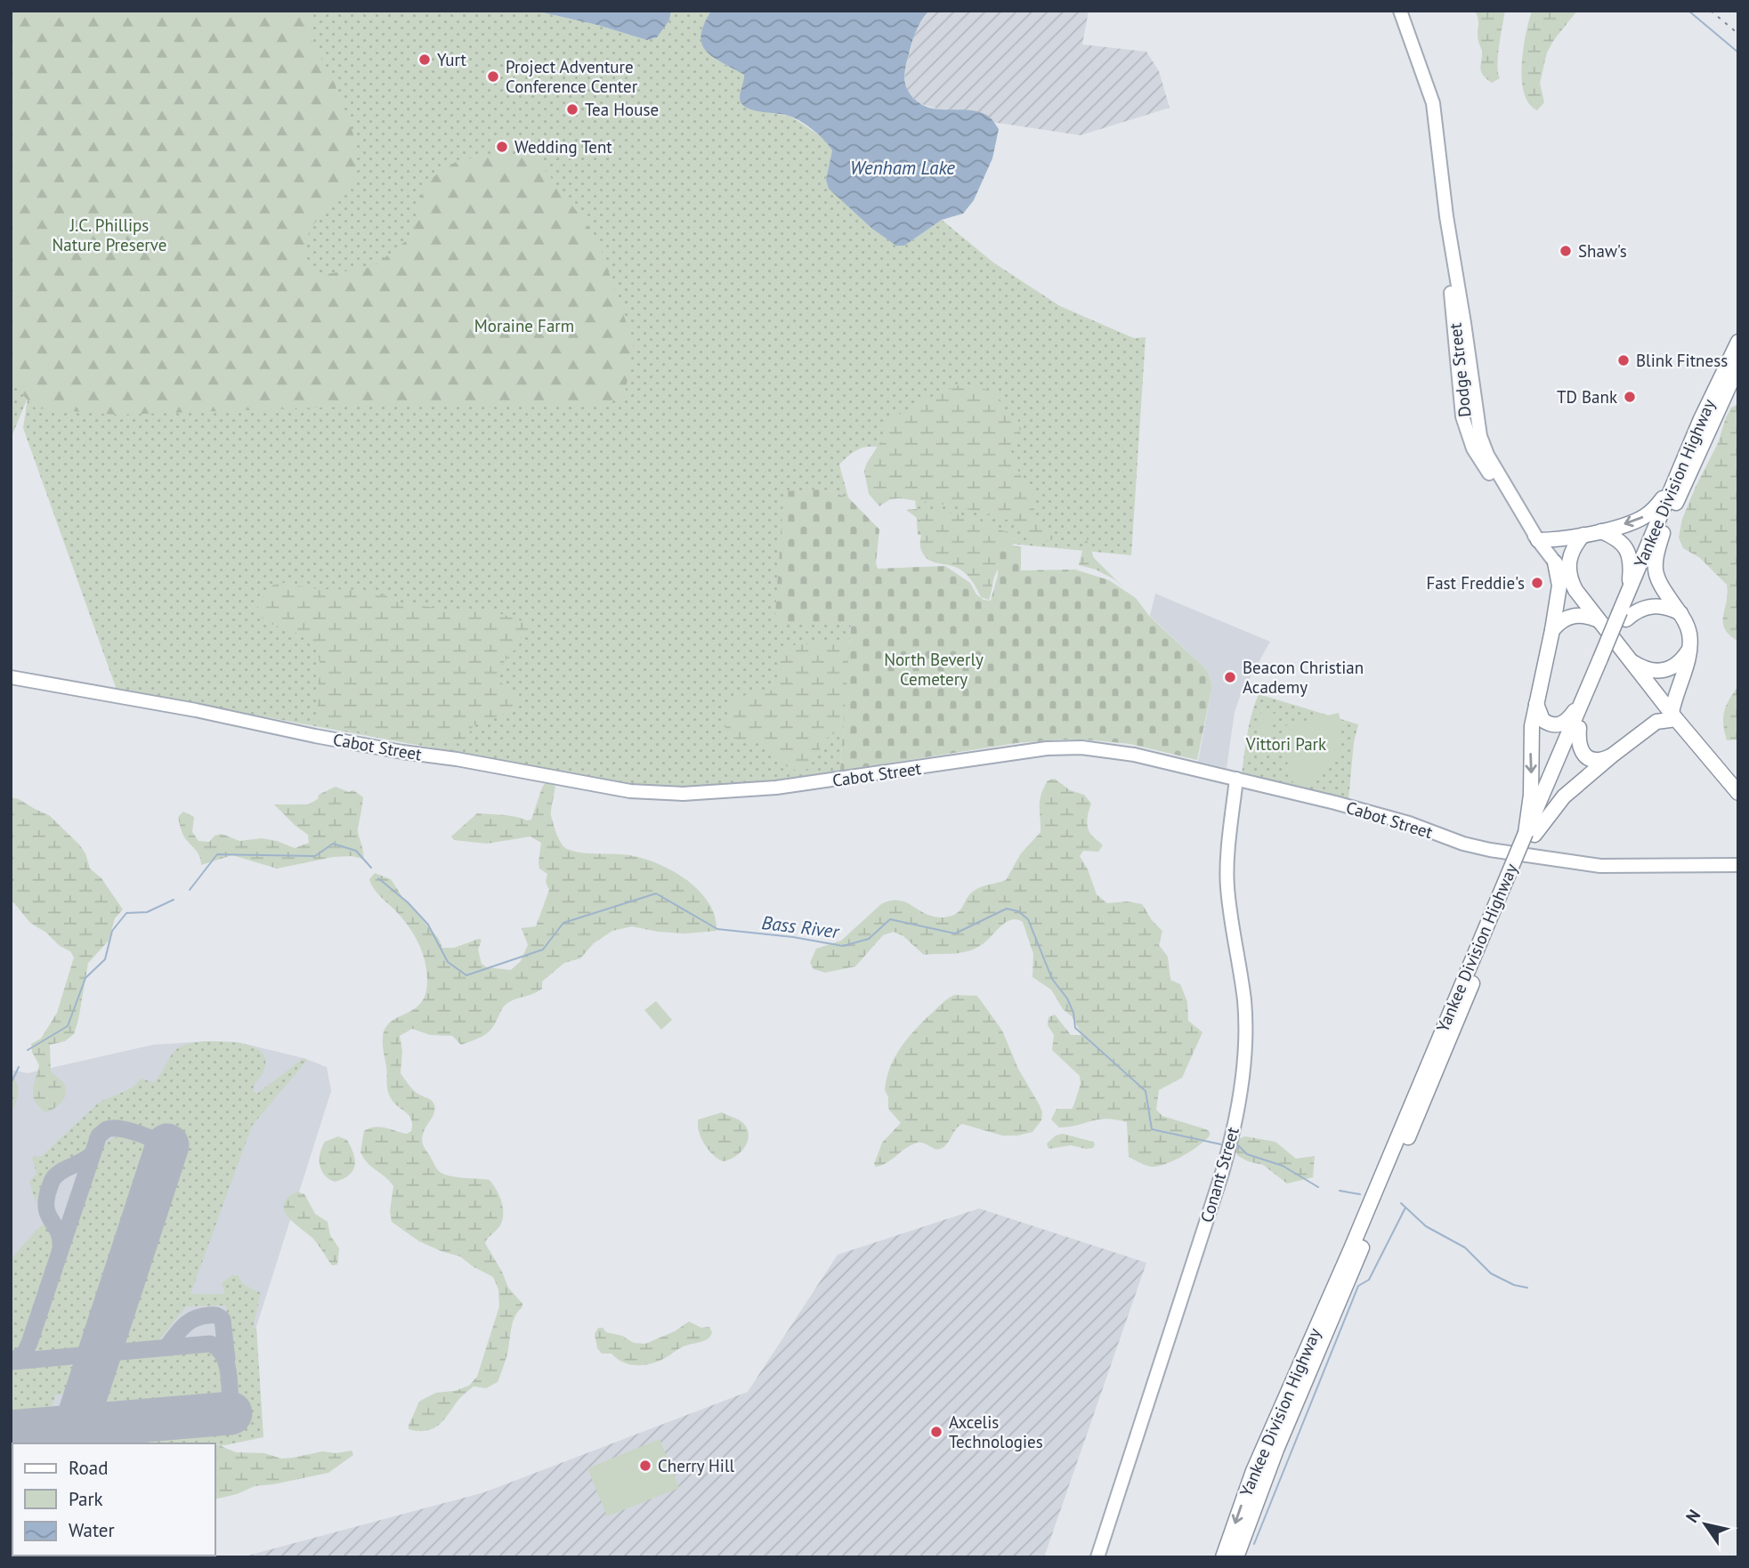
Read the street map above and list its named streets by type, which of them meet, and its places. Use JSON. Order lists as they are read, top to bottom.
{
  "streets": {
    "highway": ["Dodge Street", "Yankee Division Highway"],
    "main road": ["Cabot Street", "Conant Street"]
  },
  "crossings": [
    ["Cabot Street", "Conant Street"]
  ],
  "water": ["Wenham Lake", "Bass River"],
  "parks": [
    "J.C. Phillips Nature Preserve",
    "Moraine Farm",
    "North Beverly Cemetery",
    "Vittori Park"
  ],
  "places": [
    "Yurt",
    "Project Adventure Conference Center",
    "Tea House",
    "Wedding Tent",
    "Shaw's",
    "Blink Fitness",
    "TD Bank",
    "Fast Freddie's",
    "Beacon Christian Academy",
    "Axcelis Technologies",
    "Cherry Hill"
  ],
  "legend": ["Road", "Park", "Water"],
  "north": "top left"
}
